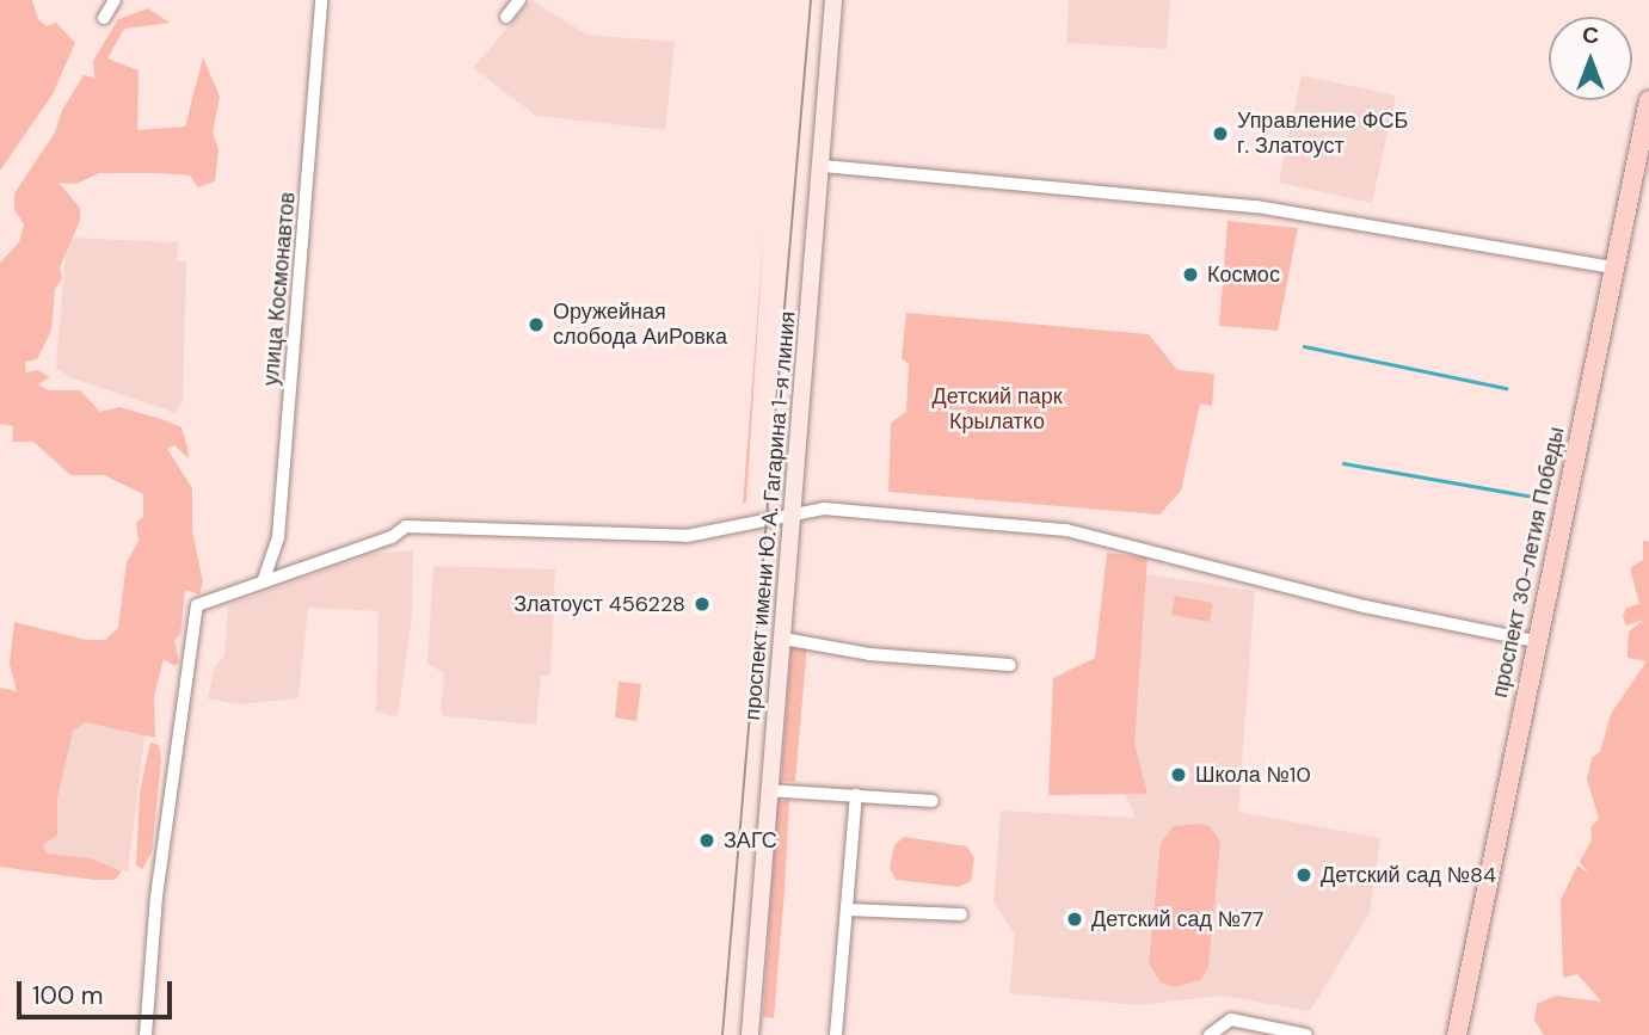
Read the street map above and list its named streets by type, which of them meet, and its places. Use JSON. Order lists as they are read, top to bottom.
{
  "streets": {
    "main road": ["проспект имени Ю. А. Гагарина 1-я линия", "проспект 30-летия Победы"],
    "street": ["улица Космонавтов"]
  },
  "parks": ["Детский парк Крылатко"],
  "places": [
    "Управление ФСБ г. Златоуст",
    "Космос",
    "Оружейная слобода АиРовка",
    "Златоуст 456228",
    "Школа №10",
    "ЗАГС",
    "Детский сад №84",
    "Детский сад №77"
  ],
  "scale_bar": "100 m",
  "north": "top"
}
